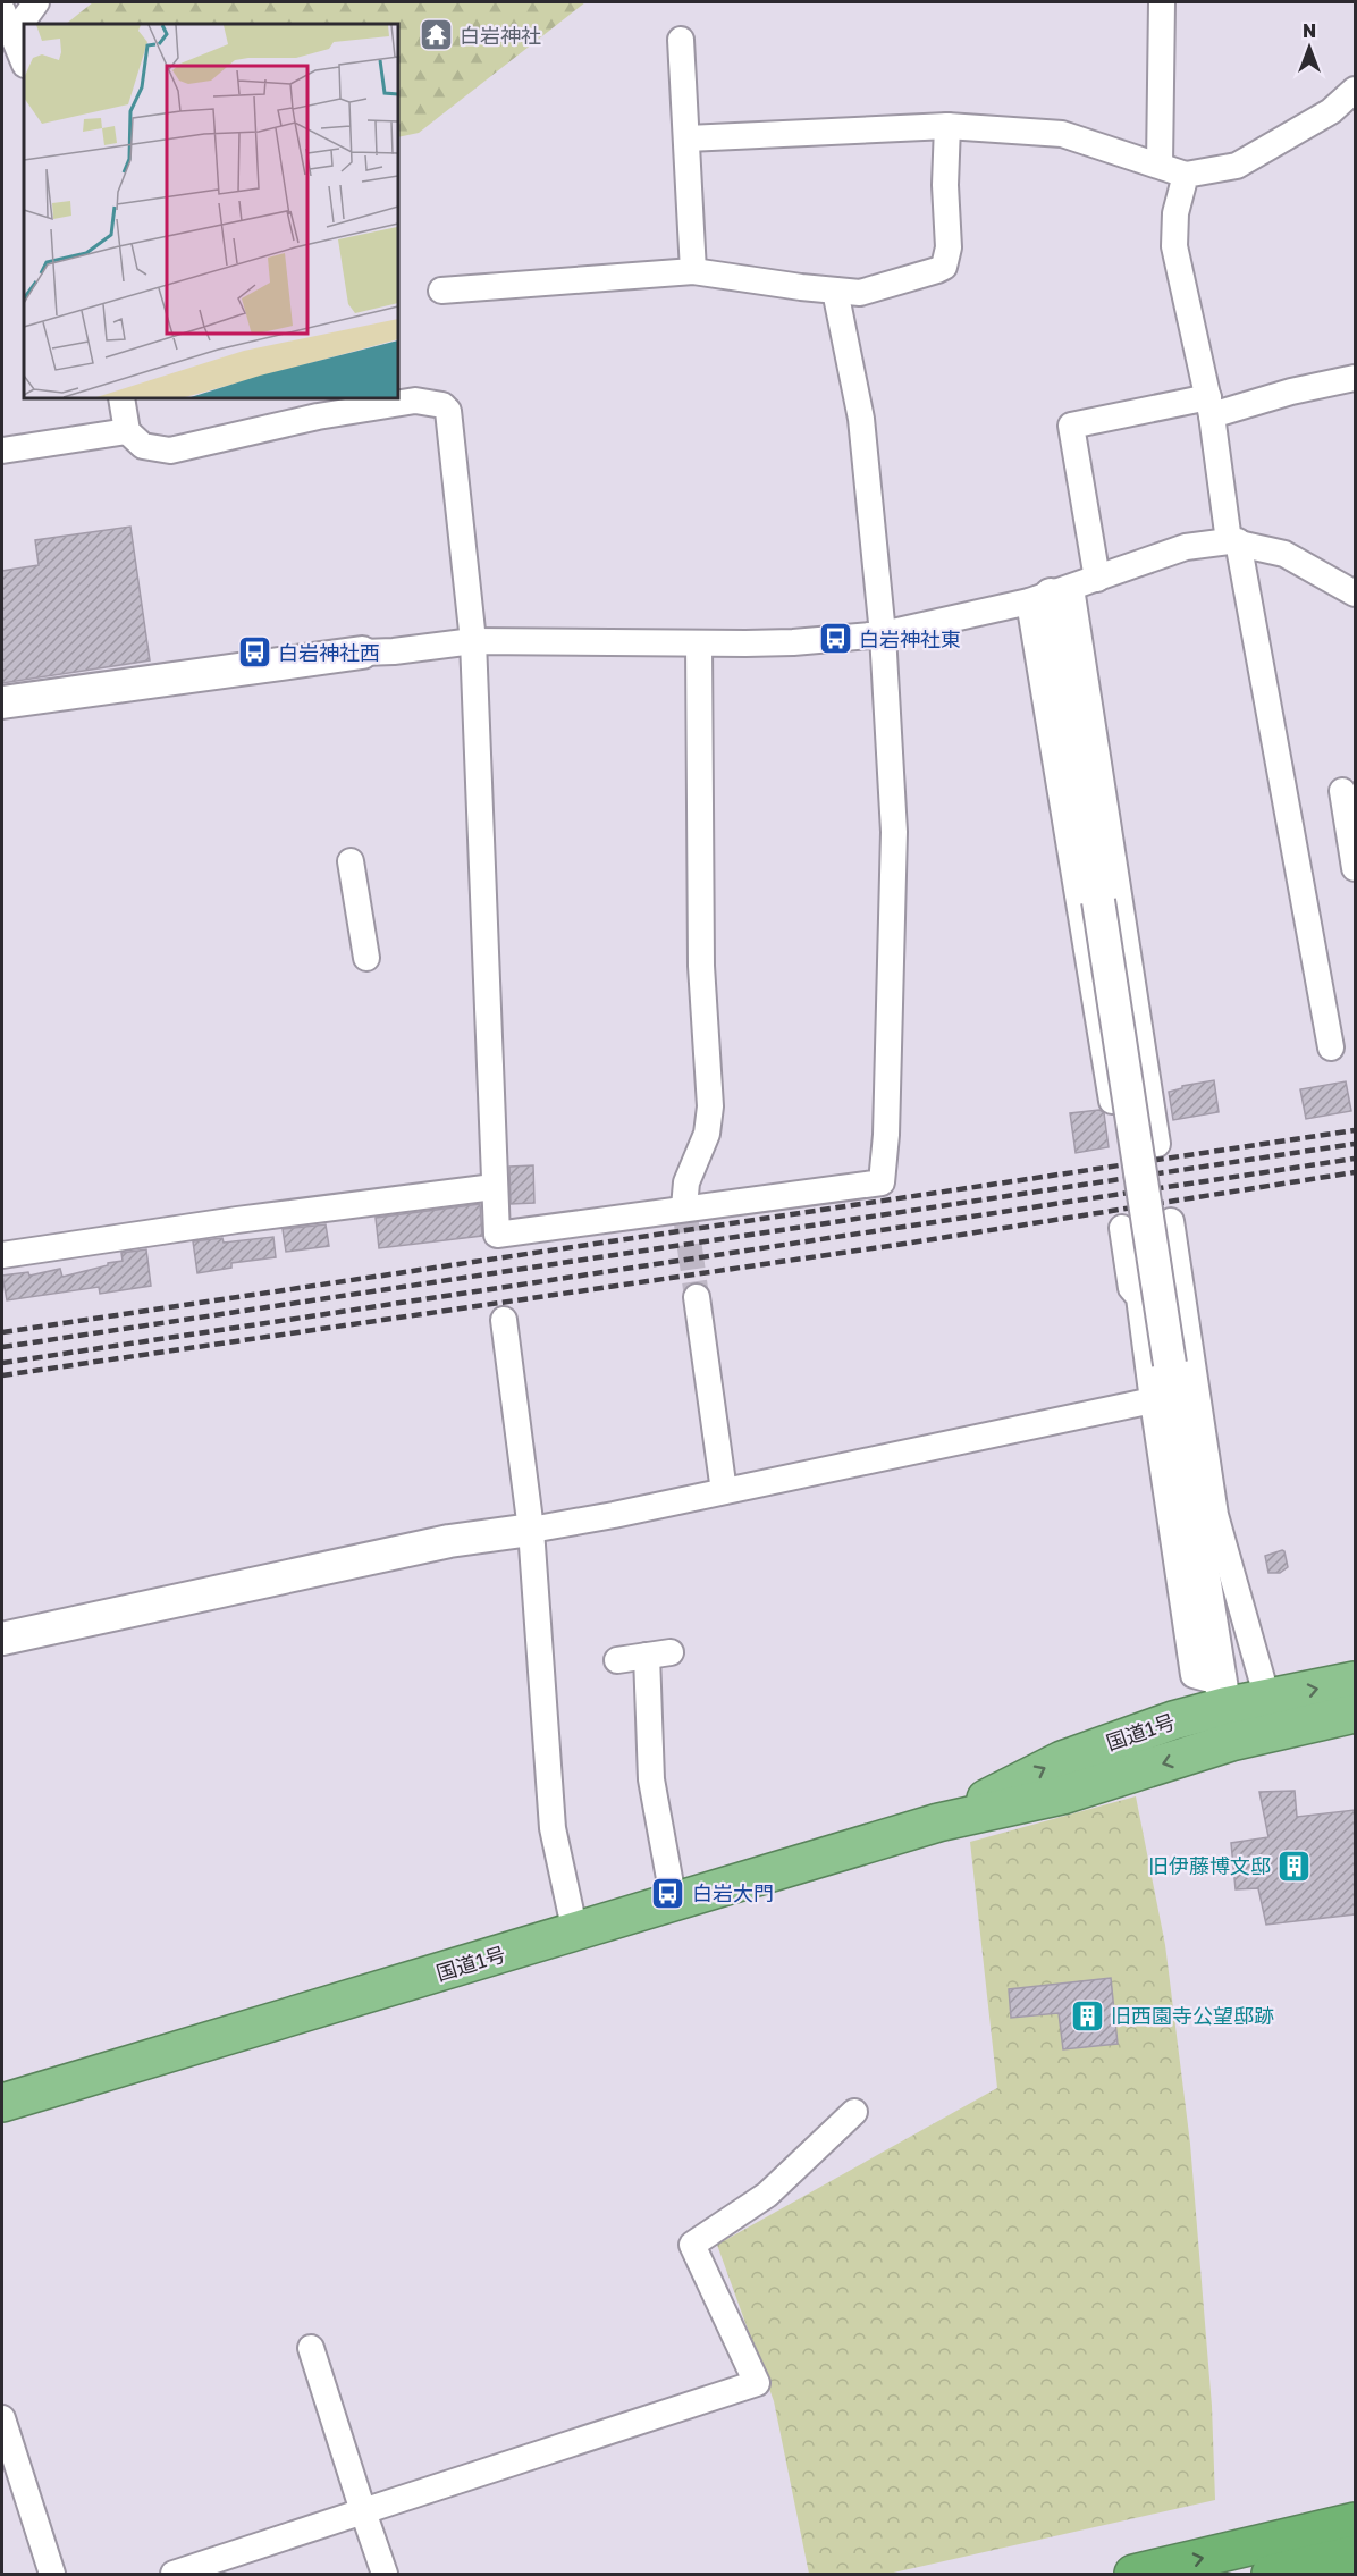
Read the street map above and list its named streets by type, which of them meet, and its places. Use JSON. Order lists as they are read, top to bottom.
{
  "streets": {
    "highway": ["国道1号"]
  },
  "places": {
    "temple": ["白岩神社"],
    "bus stop": ["白岩神社東", "白岩神社西", "白岩大門"],
    "building": ["旧伊藤博文邸", "旧西園寺公望邸跡"]
  },
  "north": "top"
}
